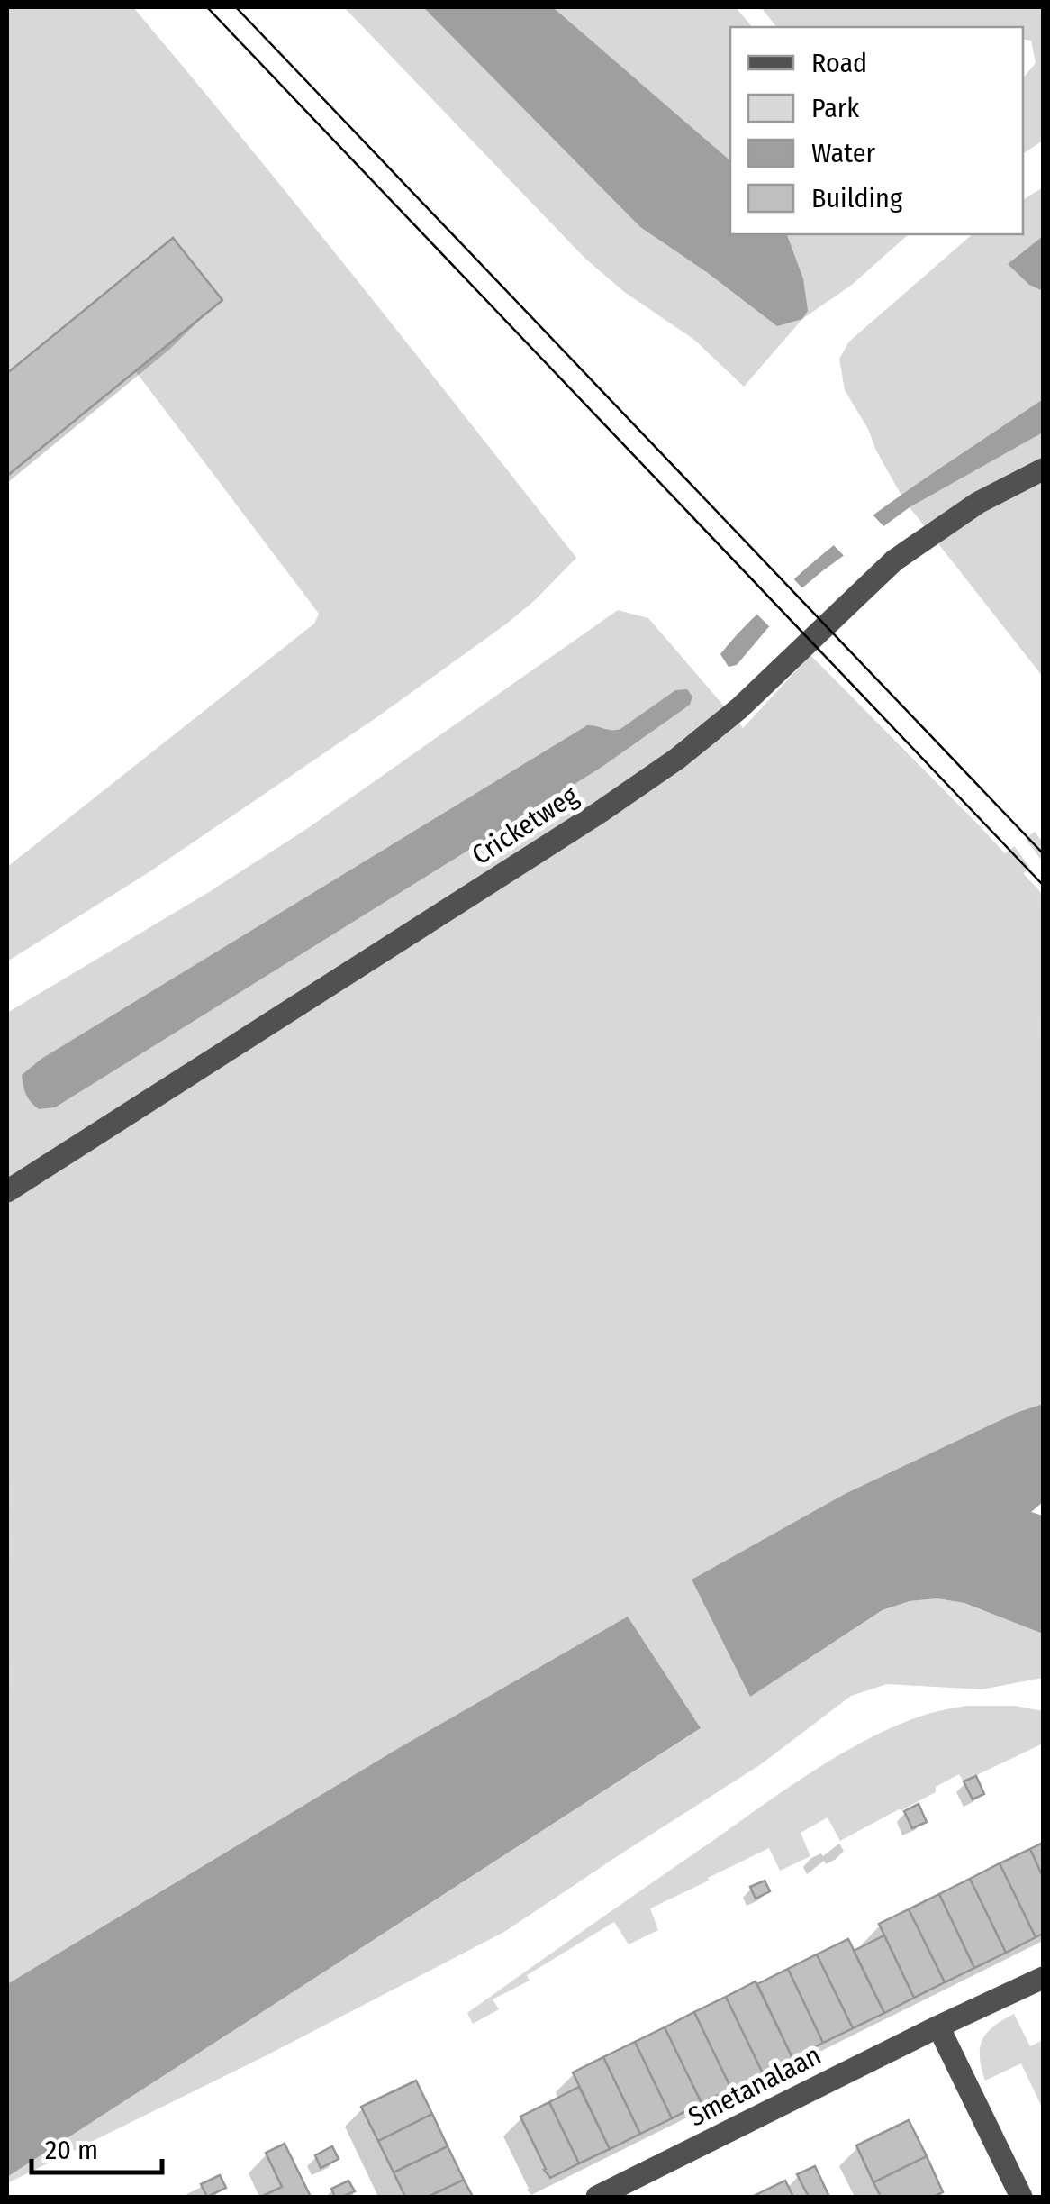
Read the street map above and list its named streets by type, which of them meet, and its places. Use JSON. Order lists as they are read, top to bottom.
{
  "streets": {
    "street": ["Cricketweg", "Smetanalaan"]
  },
  "legend": [
    "Road",
    "Park",
    "Water",
    "Building"
  ],
  "scale_bar": "20 m"
}
